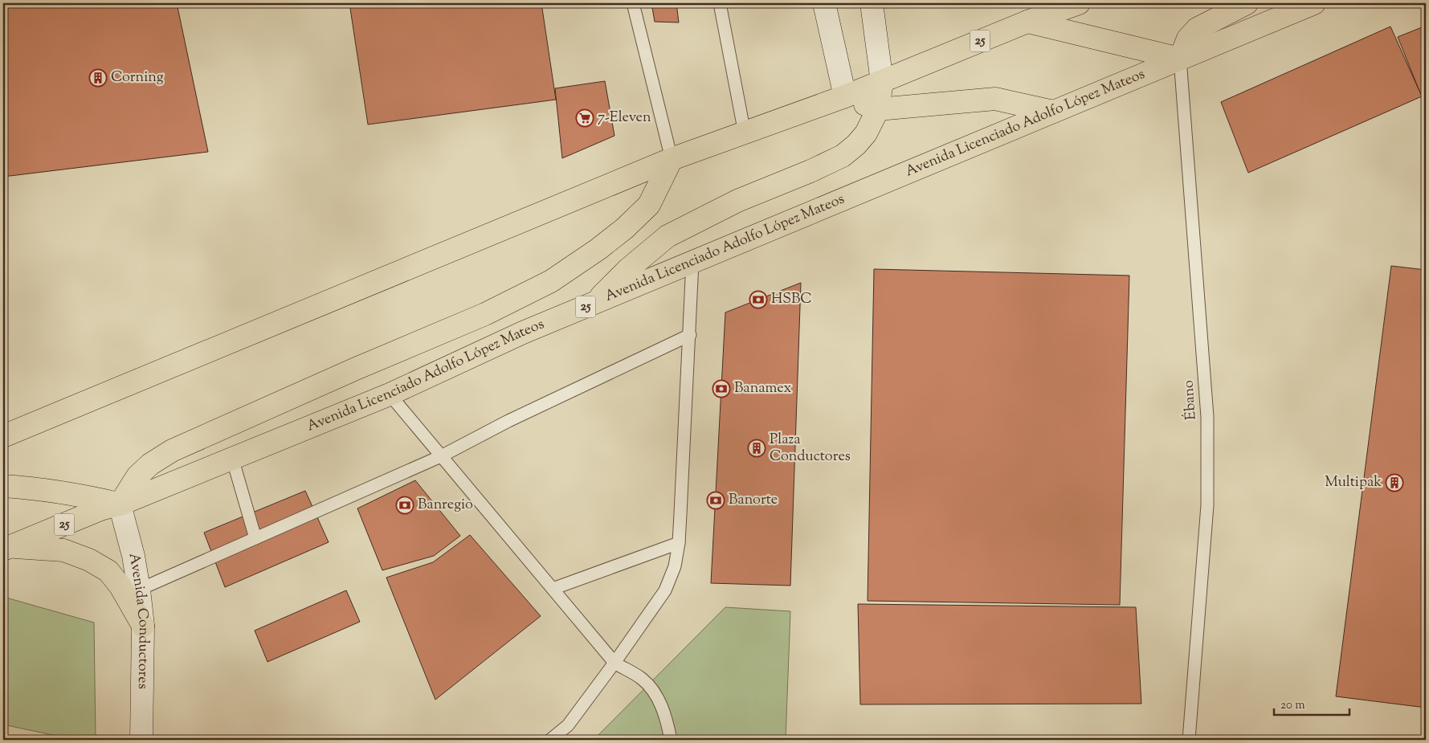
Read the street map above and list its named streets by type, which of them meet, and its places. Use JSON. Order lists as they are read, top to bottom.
{
  "streets": {
    "main road": ["25", "Avenida Licenciado Adolfo López Mateos", "Avenida Conductores"],
    "lane": ["Ébano"]
  },
  "crossings": [
    ["Avenida Licenciado Adolfo López Mateos", "Ébano"],
    ["Avenida Licenciado Adolfo López Mateos", "Avenida Conductores"]
  ],
  "places": {
    "building": ["Corning", "Plaza Conductores", "Multipak"],
    "supermarket": ["7-Eleven"],
    "bank": [
      "HSBC",
      "Banamex",
      "Banorte",
      "Banregio"
    ]
  },
  "scale_bar": "20 m"
}
